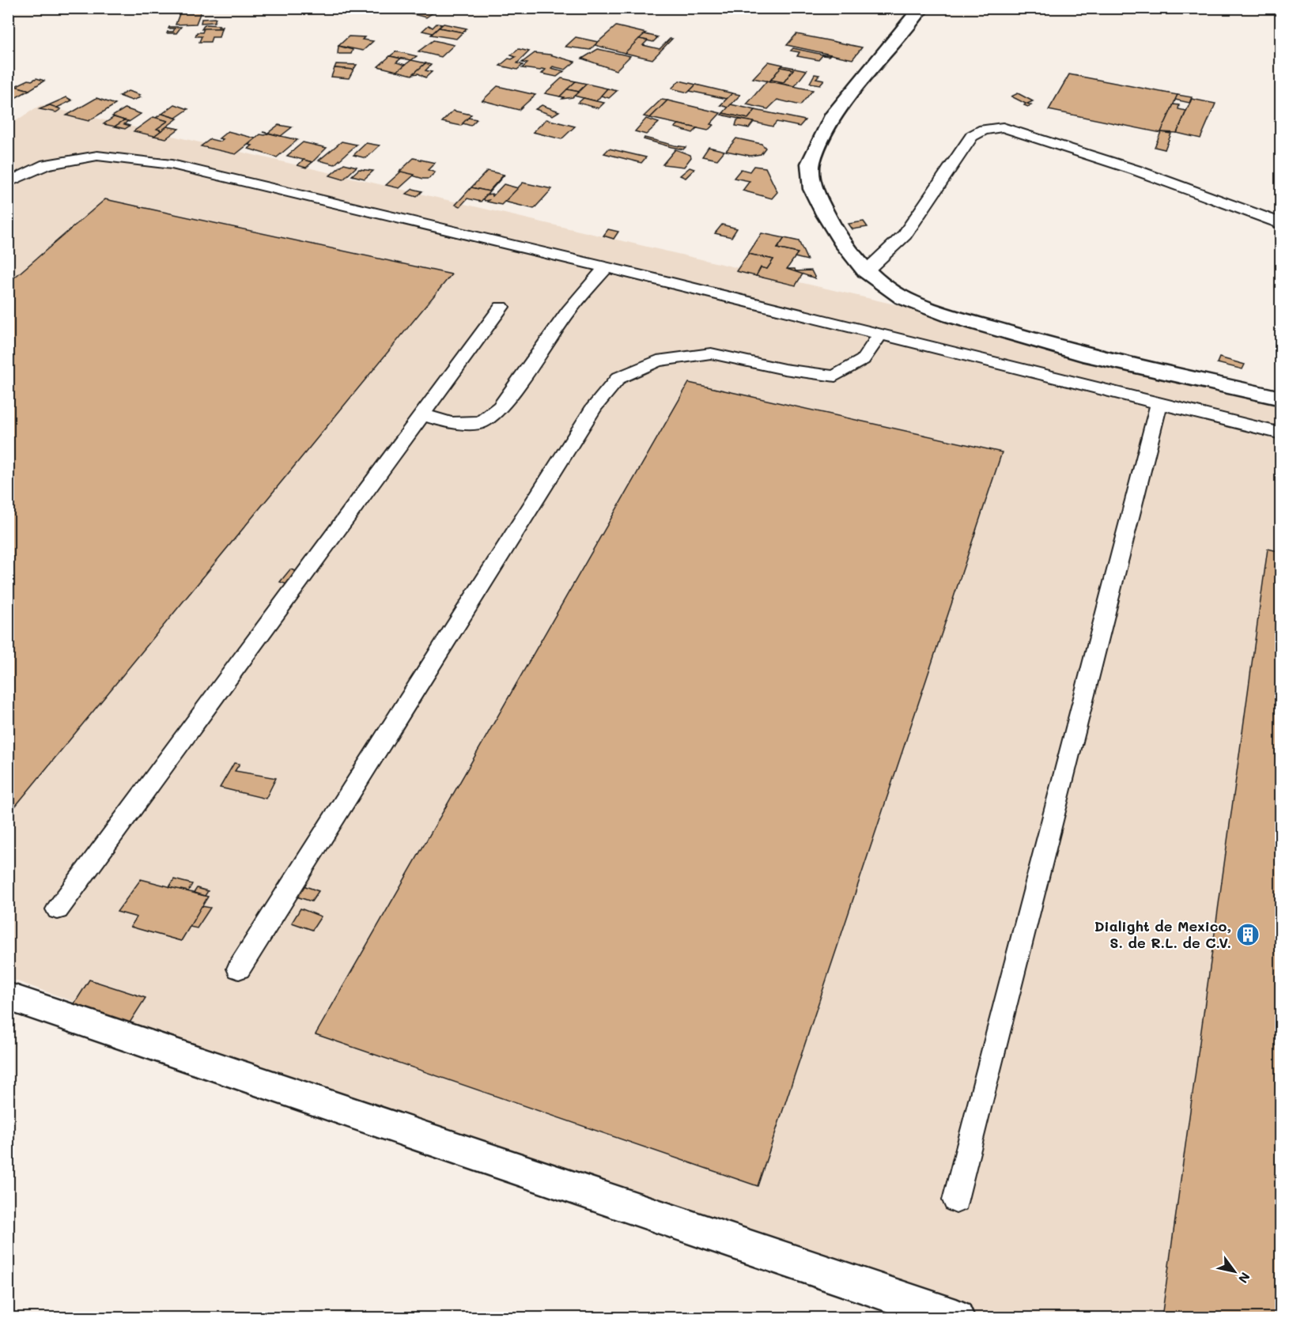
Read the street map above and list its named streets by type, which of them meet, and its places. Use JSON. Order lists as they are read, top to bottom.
{
  "places": {
    "building": ["Dialight de Mexico, S. de R.L. de C.V."]
  },
  "north": "bottom right"
}
